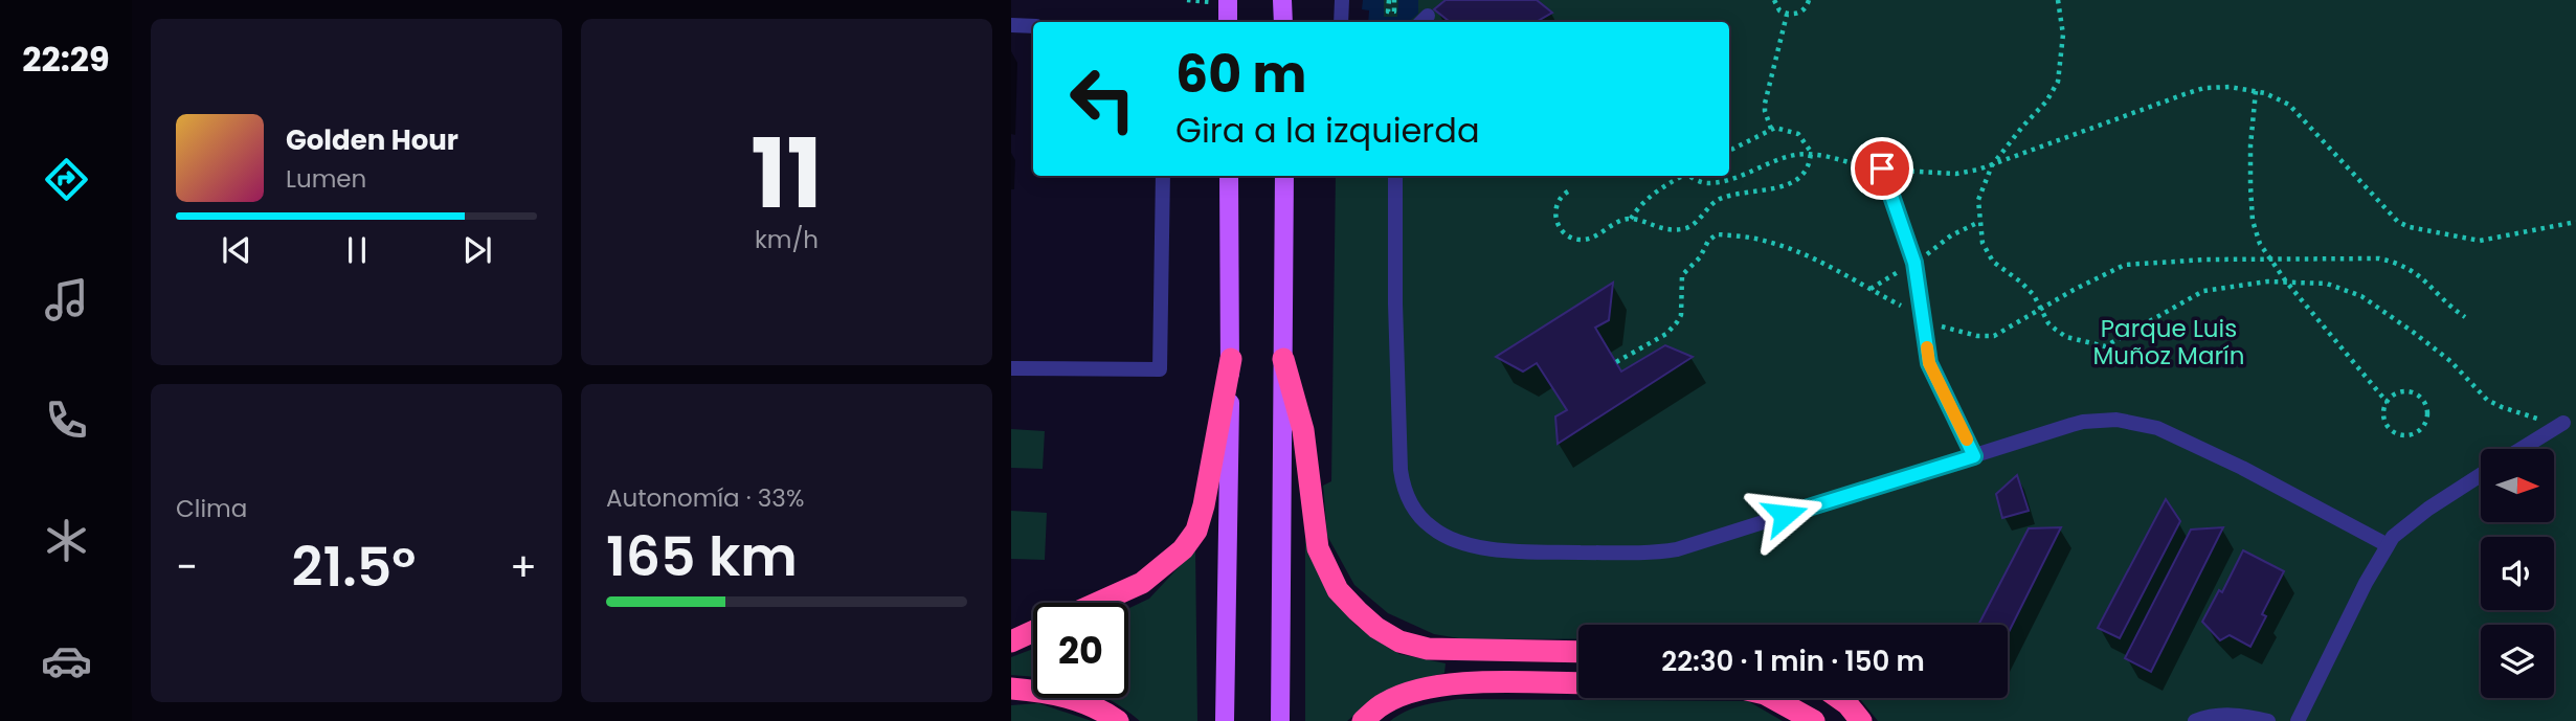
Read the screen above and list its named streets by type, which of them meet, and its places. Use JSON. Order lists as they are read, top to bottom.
{
  "parks": ["Parque Luis Muñoz Marín"],
  "north": "right",
  "page": {
    "tabs": "22:29",
    "tile": [
      ["11", "km/h"],
      "Clima",
      ["Autonomía · 33%", "165 km"]
    ],
    "turn": ["60 m", "Gira a la izquierda"],
    "song": ["Golden Hour", "Lumen"],
    "heat": ["−", "21.5°", "+"],
    "limit": "20",
    "trip": "22:30 · 1 min · 150 m"
  }
}
